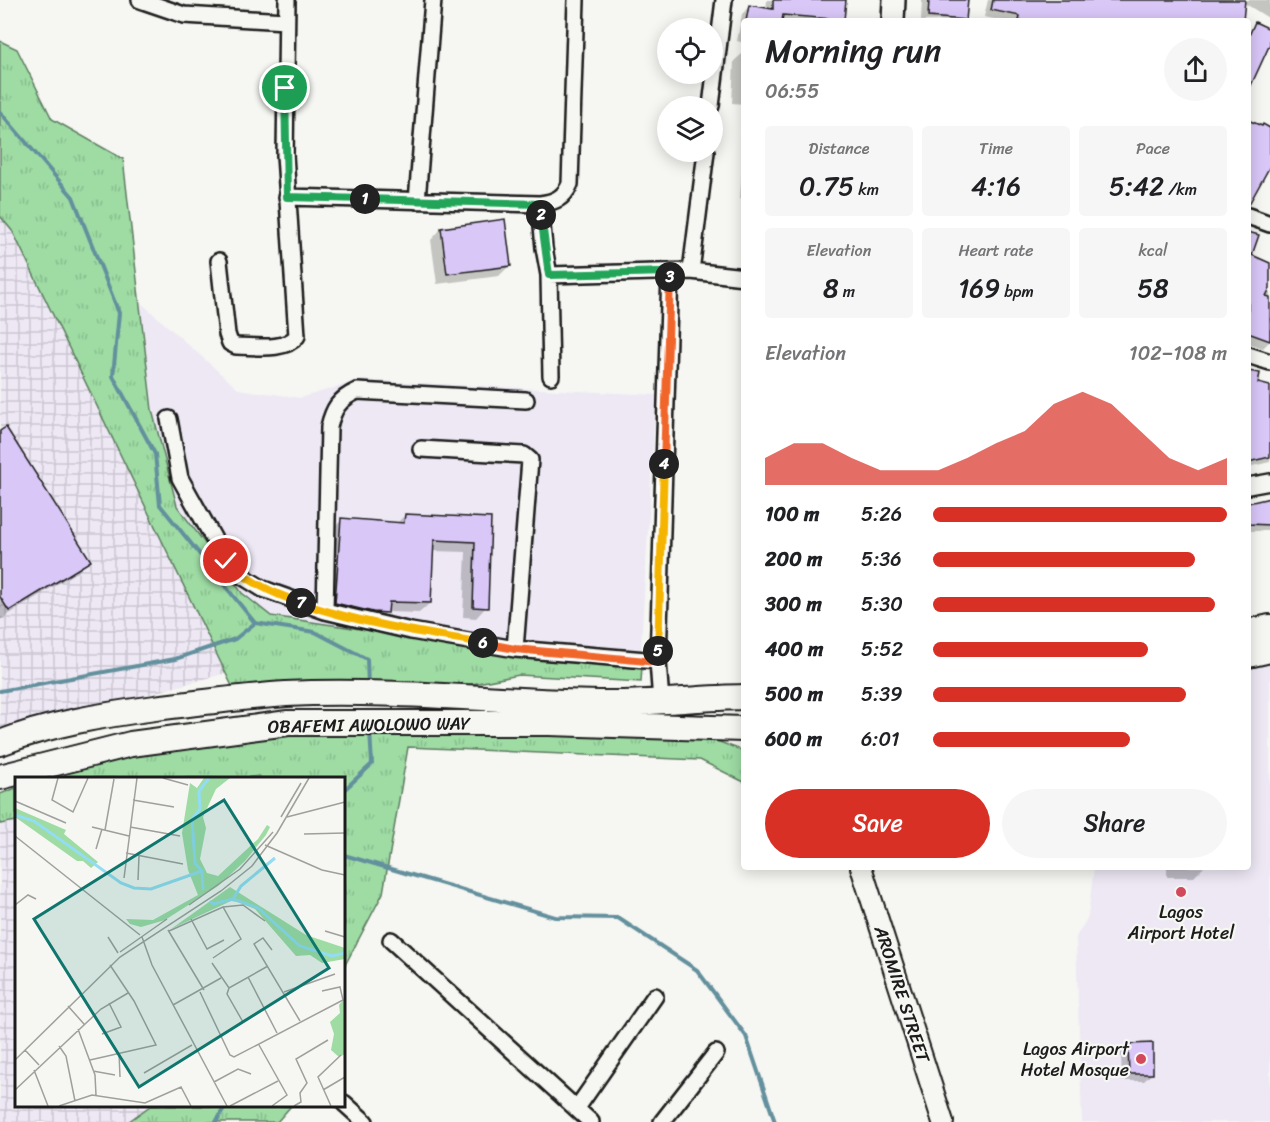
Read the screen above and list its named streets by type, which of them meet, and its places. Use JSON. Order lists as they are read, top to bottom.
{
  "streets": {
    "main road": ["OBAFEMI AWOLOWO WAY"],
    "street": ["AROMIRE STREET"]
  },
  "places": ["Lagos Airport Hotel", "Lagos Airport Hotel Mosque"],
  "page": {
    "heading": ["Morning run", "06:55"],
    "stats": [
      ["Distance", "0.75 km"],
      ["Time", "4:16"],
      ["Pace", "5:42 /km"],
      ["Elevation", "8 m"],
      ["Heart rate", "169 bpm"],
      ["kcal", "58"]
    ],
    "pins": [
      "1",
      "2",
      "3",
      "4",
      "7",
      "6",
      "5"
    ],
    "chart": ["Elevation", "102–108 m"],
    "list": [
      {
        "name": "100 m",
        "note": "5:26"
      },
      {
        "name": "200 m",
        "note": "5:36"
      },
      {
        "name": "300 m",
        "note": "5:30"
      },
      {
        "name": "400 m",
        "note": "5:52"
      },
      {
        "name": "500 m",
        "note": "5:39"
      },
      {
        "name": "600 m",
        "note": "6:01"
      }
    ],
    "buttons": ["Save", "Share"]
  }
}
